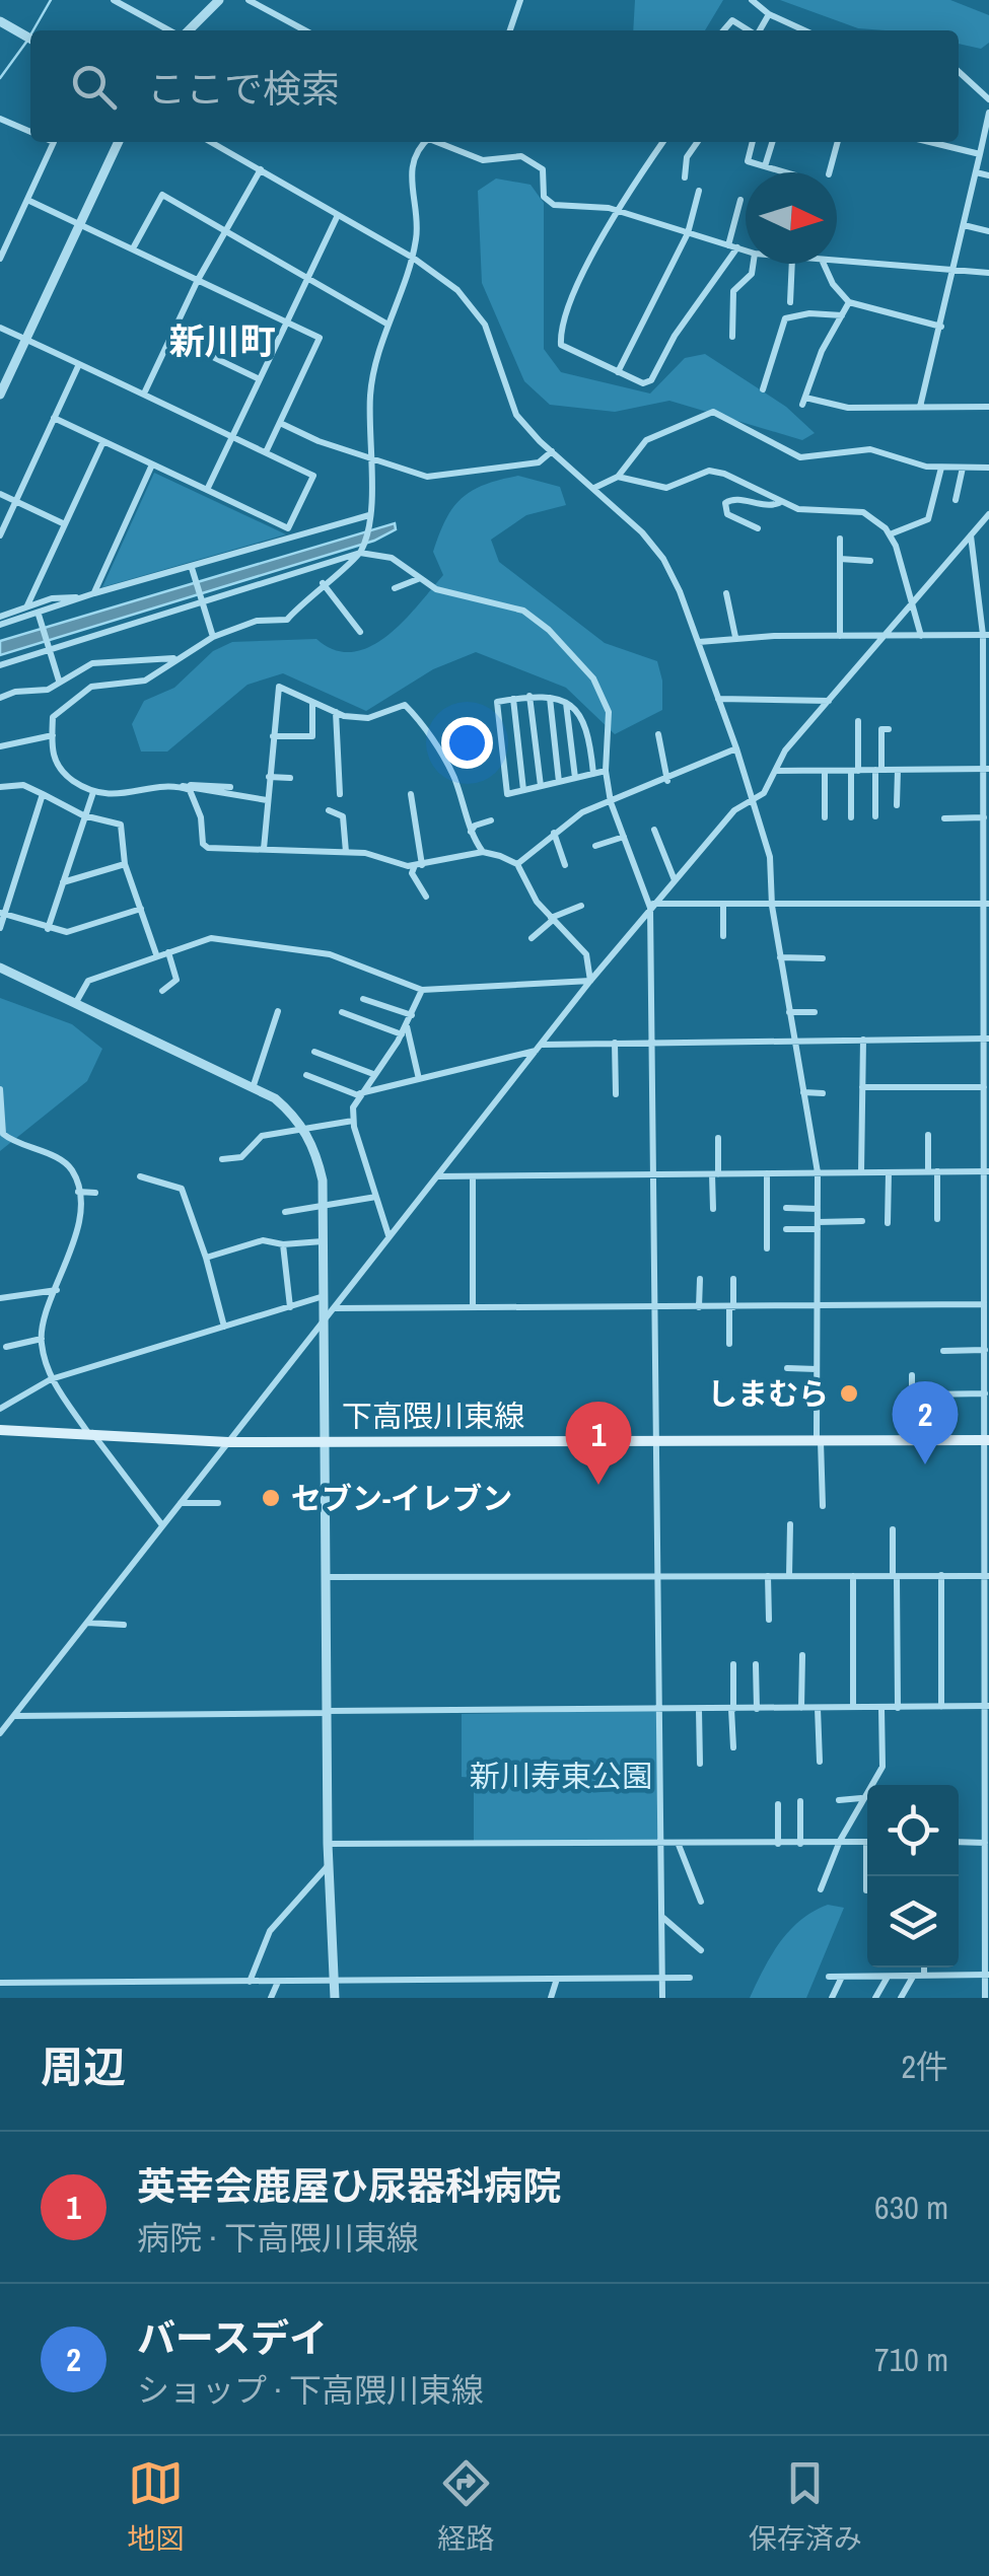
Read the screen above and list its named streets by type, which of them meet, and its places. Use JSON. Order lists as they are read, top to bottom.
{
  "streets": {
    "main road": ["下高隈川東線"]
  },
  "districts": ["新川町"],
  "parks": ["新川寿東公園"],
  "places": ["しまむら", "セブン-イレブン"],
  "north": "right",
  "page": {
    "search": "ここで検索",
    "pins": ["2", "1"],
    "heading": ["周辺", "2件"],
    "list": [
      {
        "mark": "1",
        "name": "英幸会鹿屋ひ尿器科病院",
        "note": "病院 · 下高隈川東線",
        "value": "630 m"
      },
      {
        "mark": "2",
        "name": "バースデイ",
        "note": "ショップ · 下高隈川東線",
        "value": "710 m"
      }
    ],
    "nav": ["地図", "経路", "保存済み"]
  }
}
